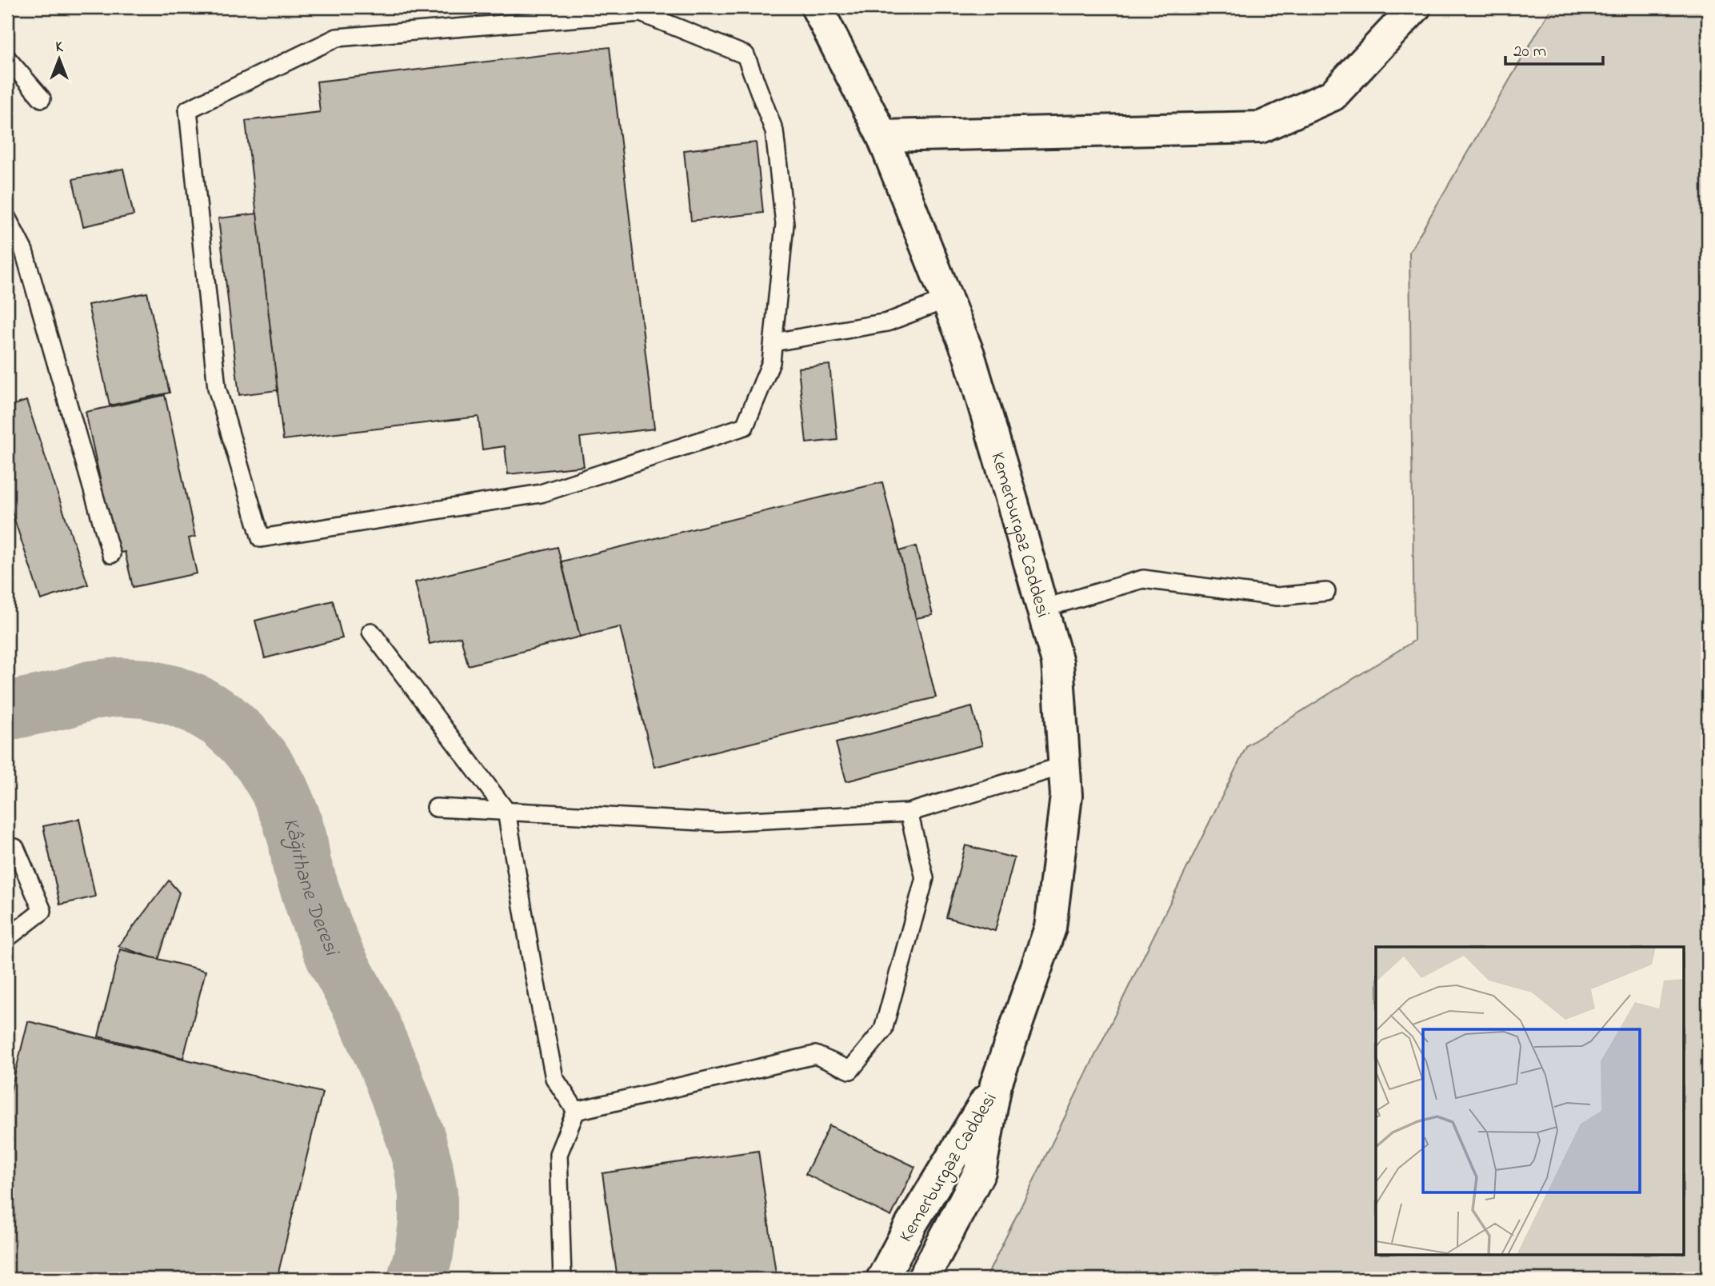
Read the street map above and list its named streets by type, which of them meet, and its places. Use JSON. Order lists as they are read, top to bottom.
{
  "streets": {
    "main road": ["Kemerburgaz Caddesi"]
  },
  "water": ["Kâğıthane Deresi"],
  "scale_bar": "20 m",
  "north": "top"
}
